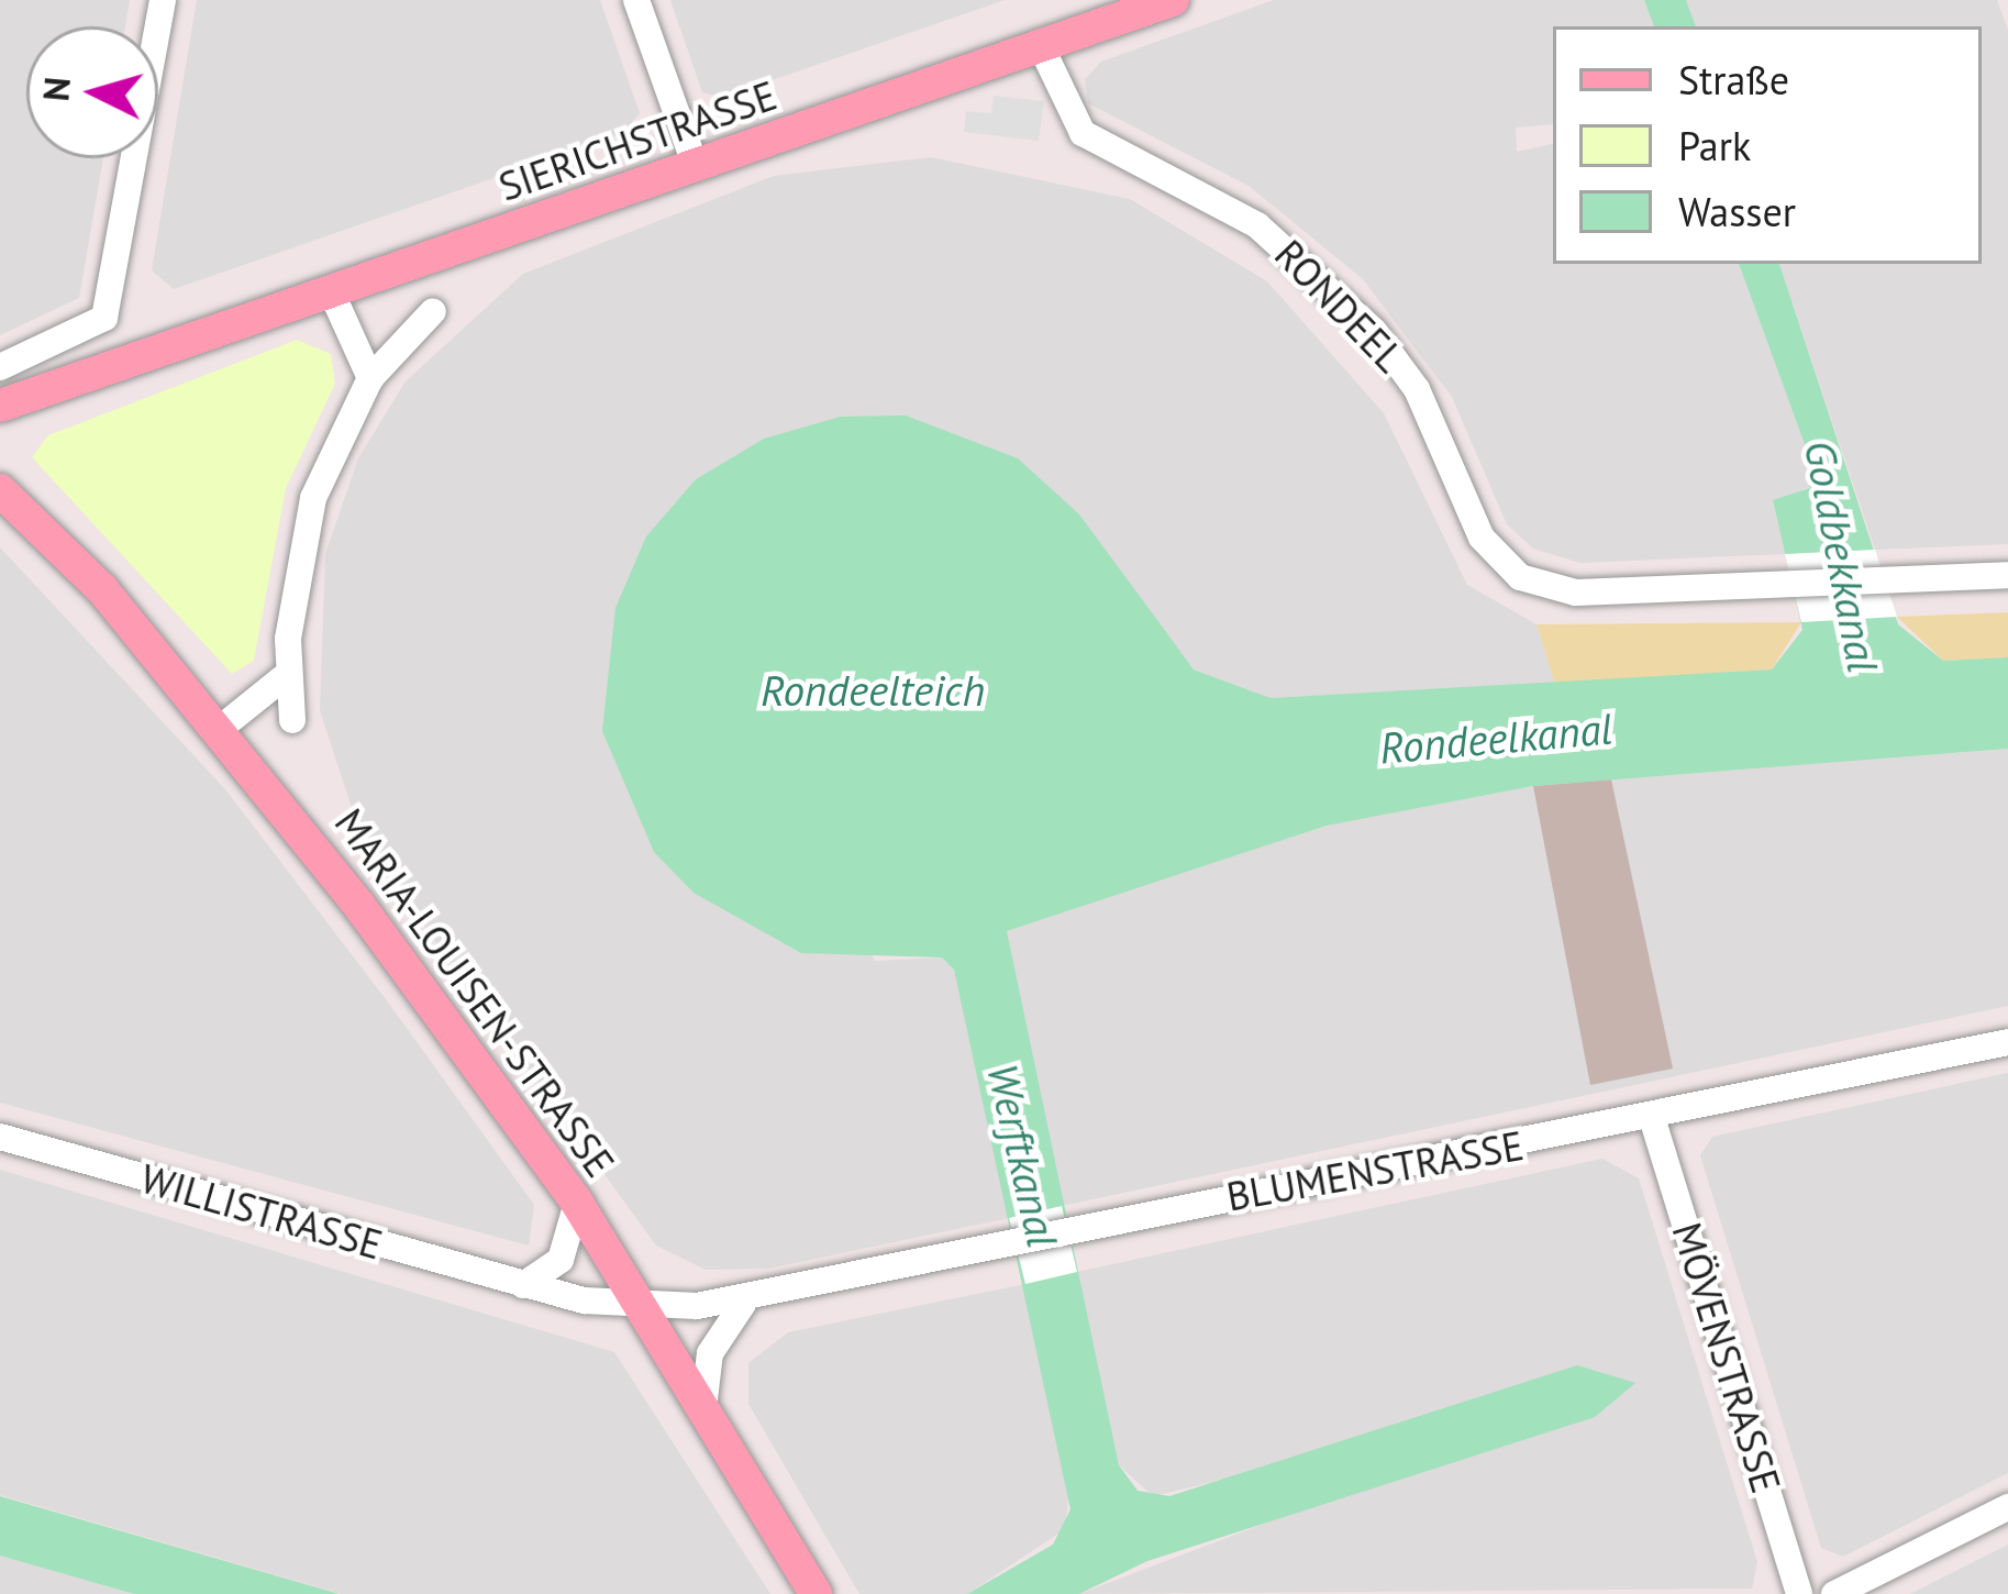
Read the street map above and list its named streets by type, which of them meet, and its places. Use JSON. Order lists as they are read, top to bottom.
{
  "streets": {
    "main road": ["SIERICHSTRASSE", "MARIA-LOUISEN-STRASSE"],
    "street": [
      "RONDEEL",
      "BLUMENSTRASSE",
      "WILLISTRASSE",
      "MÖVENSTRASSE"
    ]
  },
  "crossings": [
    ["SIERICHSTRASSE", "RONDEEL"],
    ["MARIA-LOUISEN-STRASSE", "BLUMENSTRASSE"],
    ["MARIA-LOUISEN-STRASSE", "WILLISTRASSE"],
    ["BLUMENSTRASSE", "WILLISTRASSE"],
    ["BLUMENSTRASSE", "MÖVENSTRASSE"]
  ],
  "water": [
    "Goldbekkanal",
    "Rondeelteich",
    "Rondeelkanal",
    "Werftkanal"
  ],
  "legend": ["Straße", "Park", "Wasser"],
  "north": "left"
}
